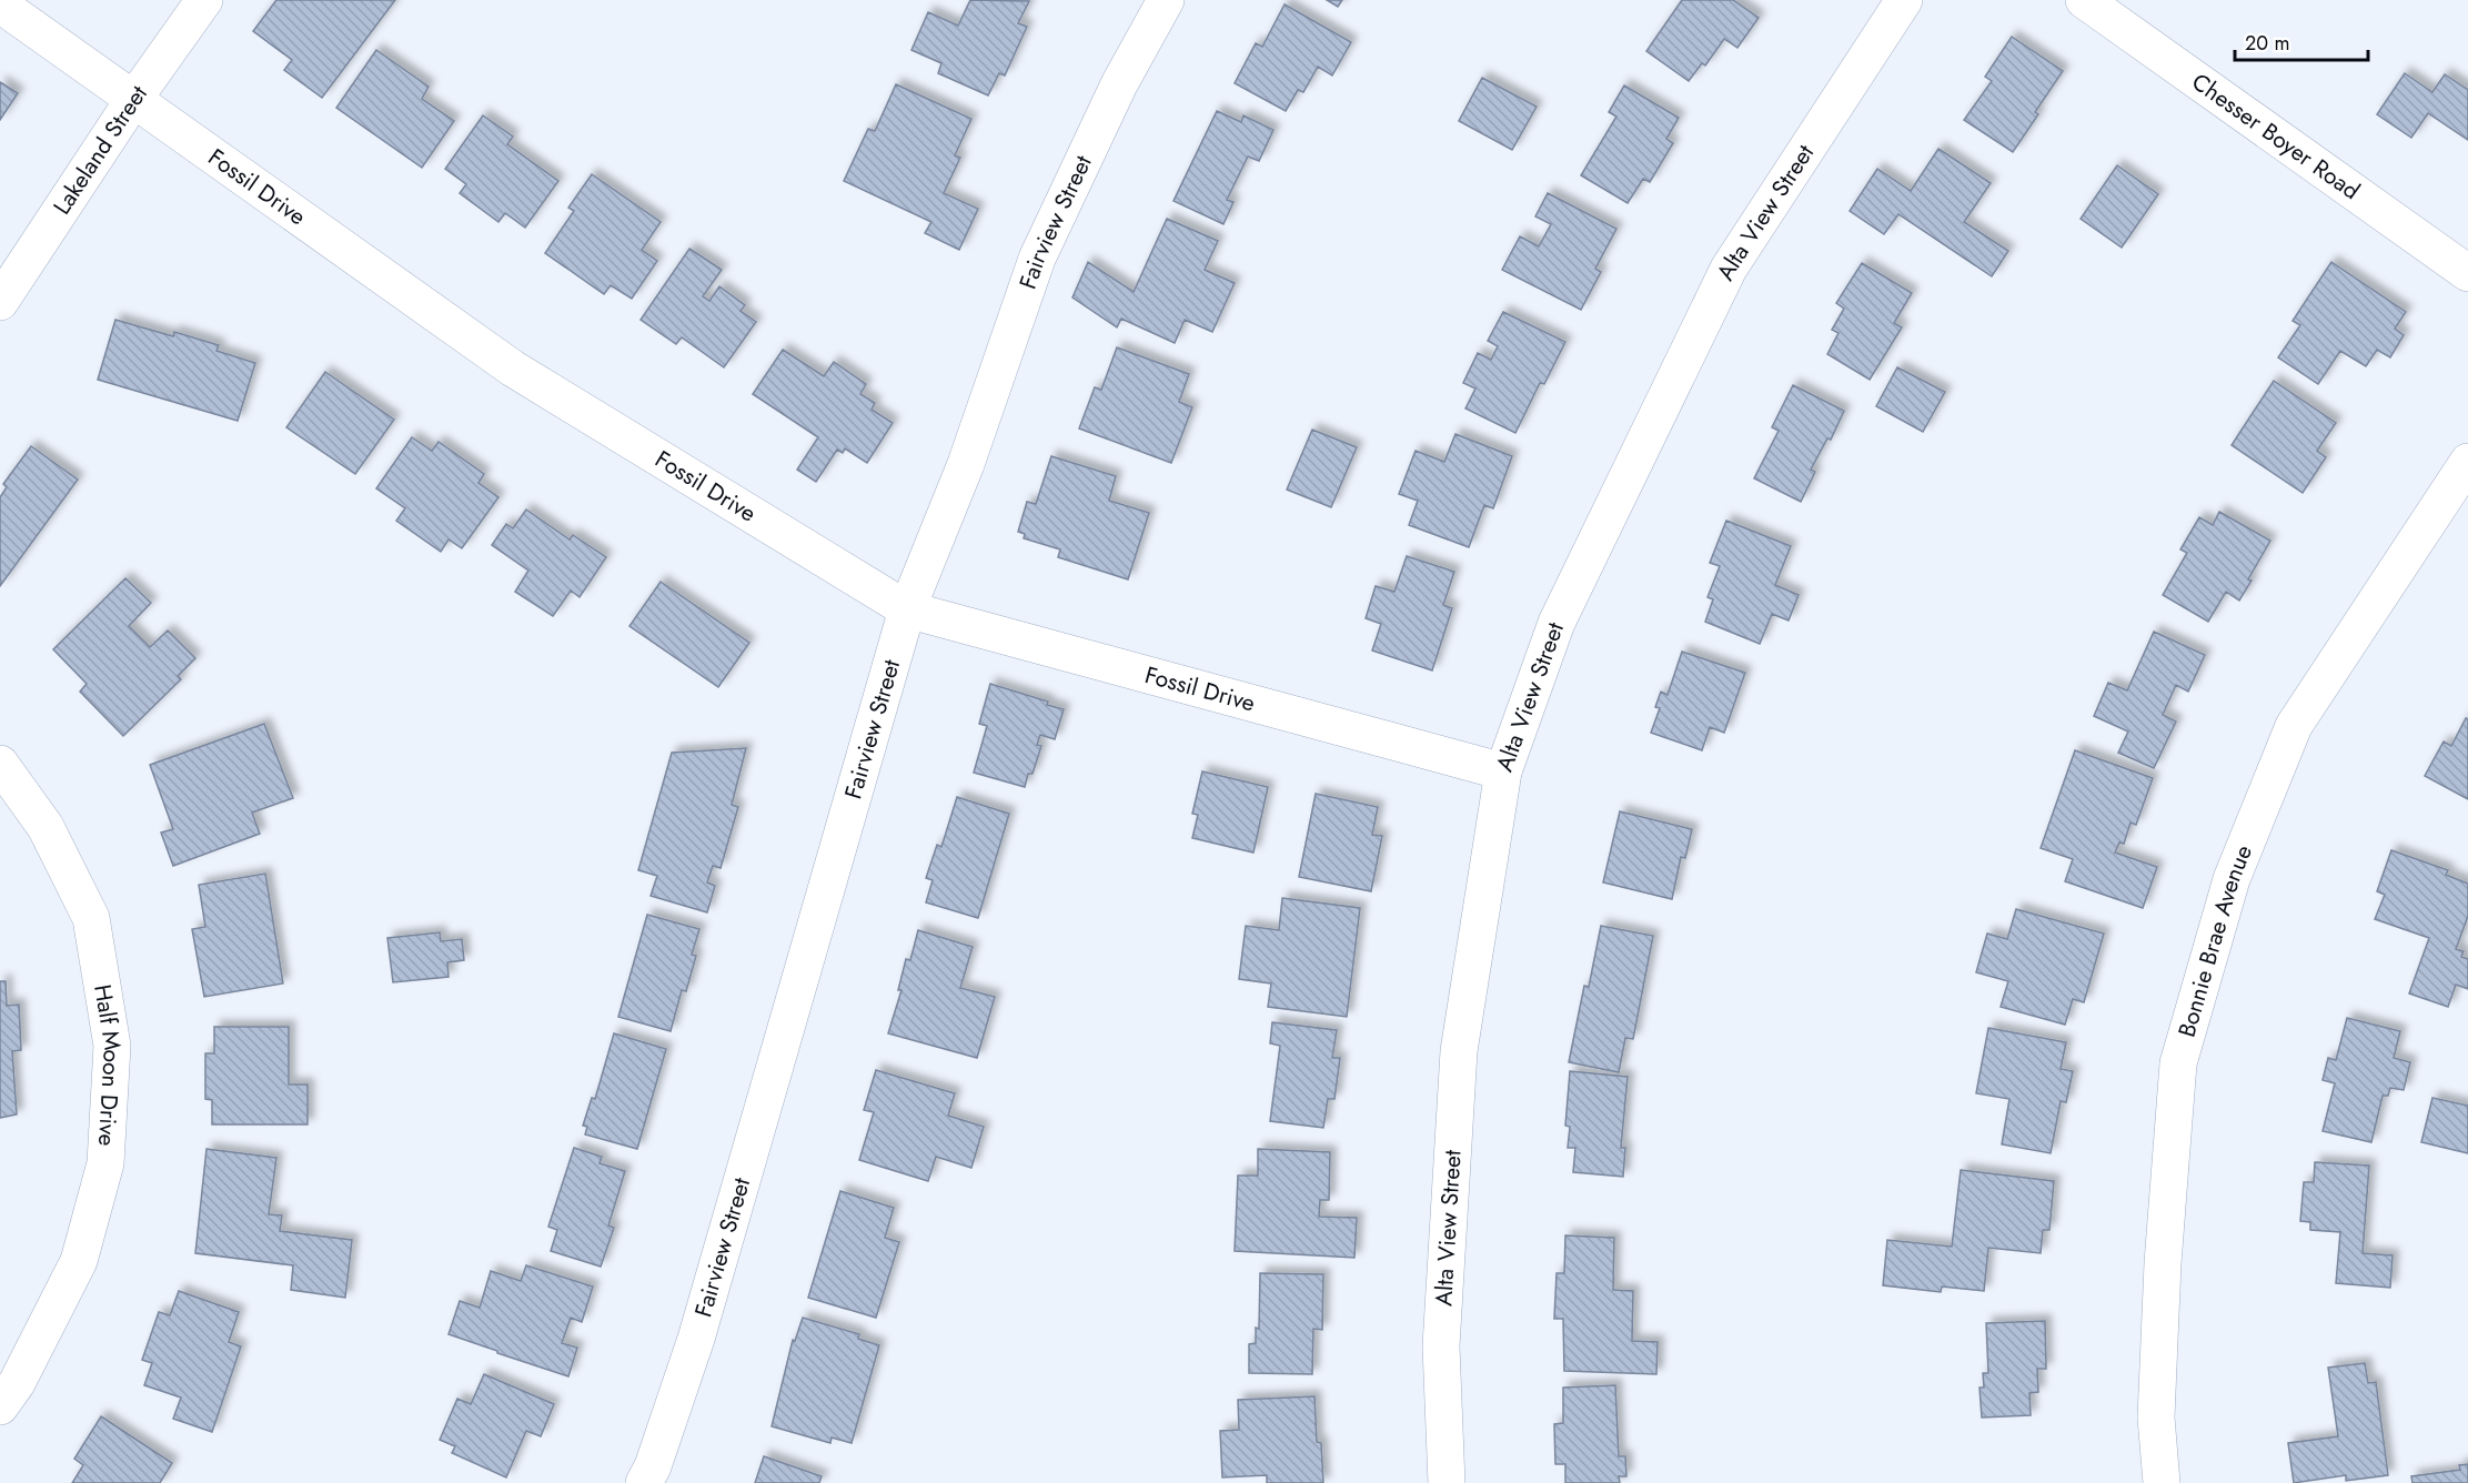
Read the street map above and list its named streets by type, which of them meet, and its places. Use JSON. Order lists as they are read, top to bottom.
{
  "streets": {
    "street": [
      "Chesser Boyer Road",
      "Lakeland Street",
      "Fossil Drive",
      "Alta View Street",
      "Fairview Street",
      "Bonnie Brae Avenue",
      "Half Moon Drive"
    ]
  },
  "crossings": [
    ["Lakeland Street", "Fossil Drive"],
    ["Fossil Drive", "Alta View Street"],
    ["Fossil Drive", "Fairview Street"]
  ],
  "scale_bar": "20 m"
}
